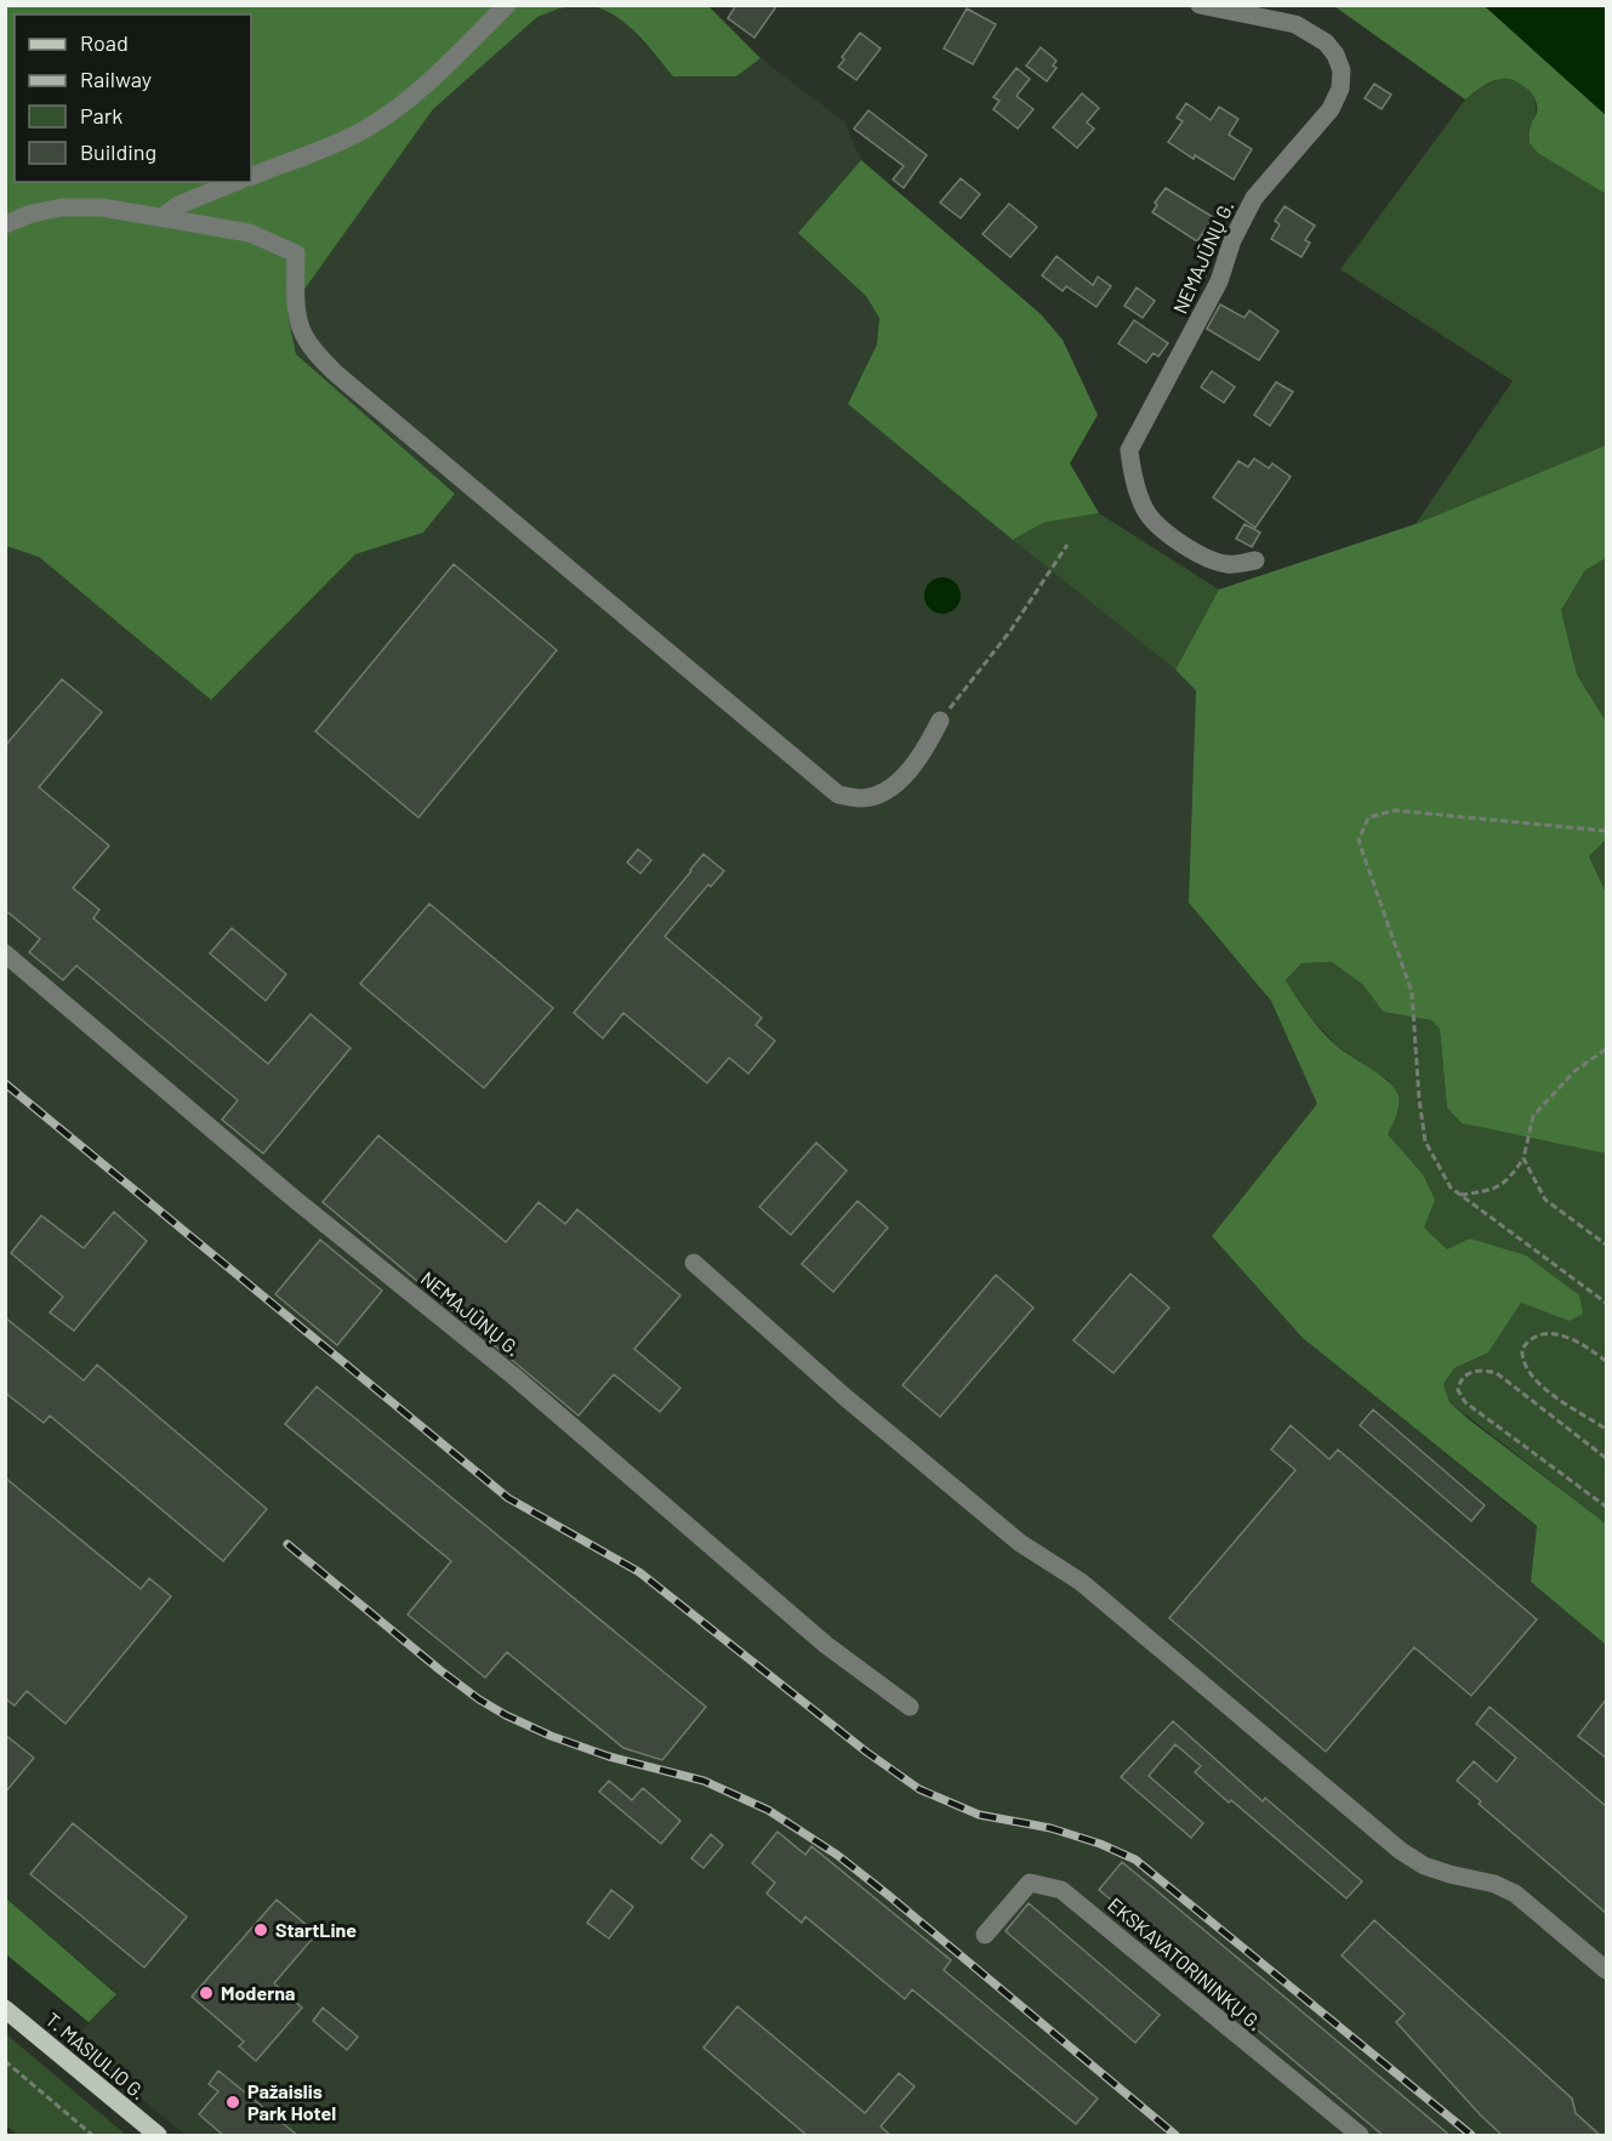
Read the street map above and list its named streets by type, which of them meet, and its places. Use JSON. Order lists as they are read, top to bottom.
{
  "streets": {
    "main road": ["T. MASIULIO G."],
    "street": ["NEMAJŪNŲ G.", "EKSKAVATORININKŲ G."]
  },
  "places": ["StartLine", "Moderna", "Pažaislis Park Hotel"],
  "legend": [
    "Road",
    "Railway",
    "Park",
    "Building"
  ]
}
